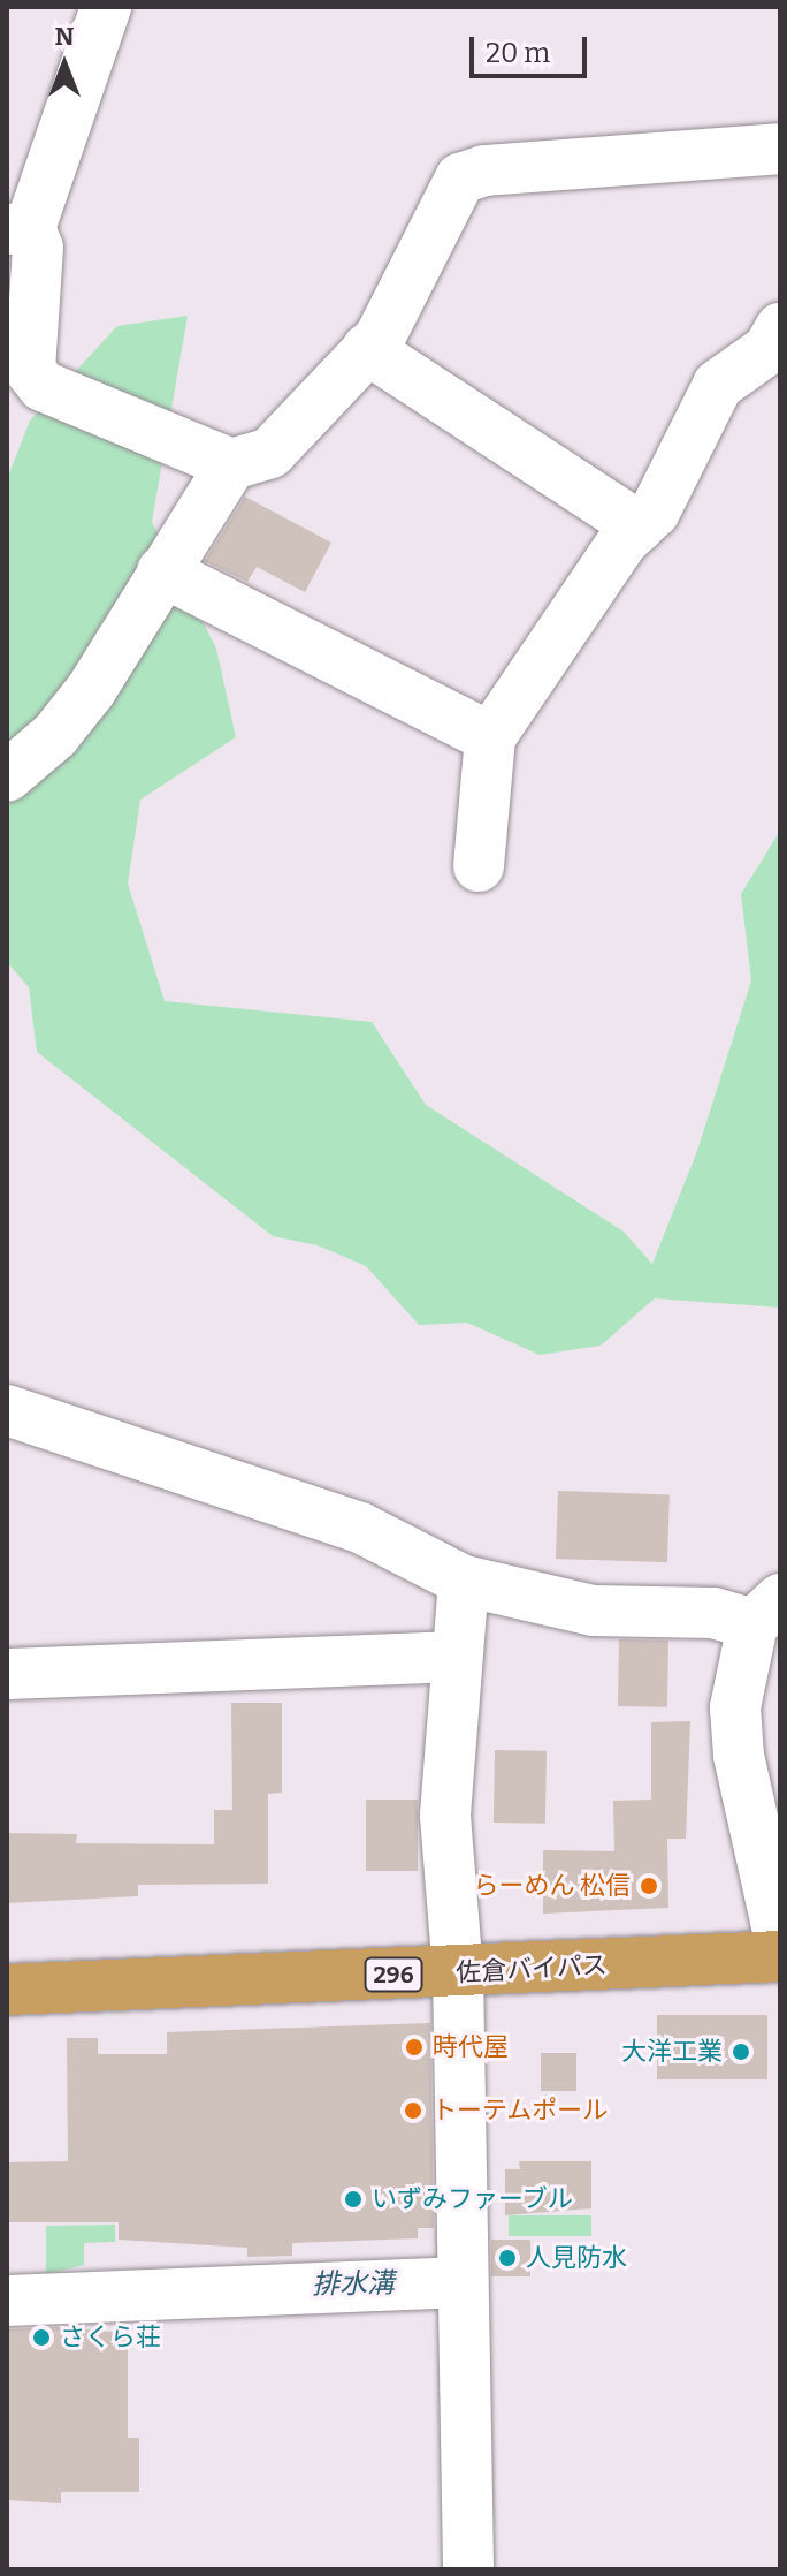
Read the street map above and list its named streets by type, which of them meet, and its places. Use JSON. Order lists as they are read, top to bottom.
{
  "streets": {
    "highway": ["佐倉バイパス", "296"]
  },
  "water": ["排水溝"],
  "places": [
    "らーめん 松信",
    "時代屋",
    "大洋工業",
    "トーテムポール",
    "いずみファーブル",
    "人見防水",
    "さくら荘"
  ],
  "scale_bar": "20 m",
  "north": "top"
}
